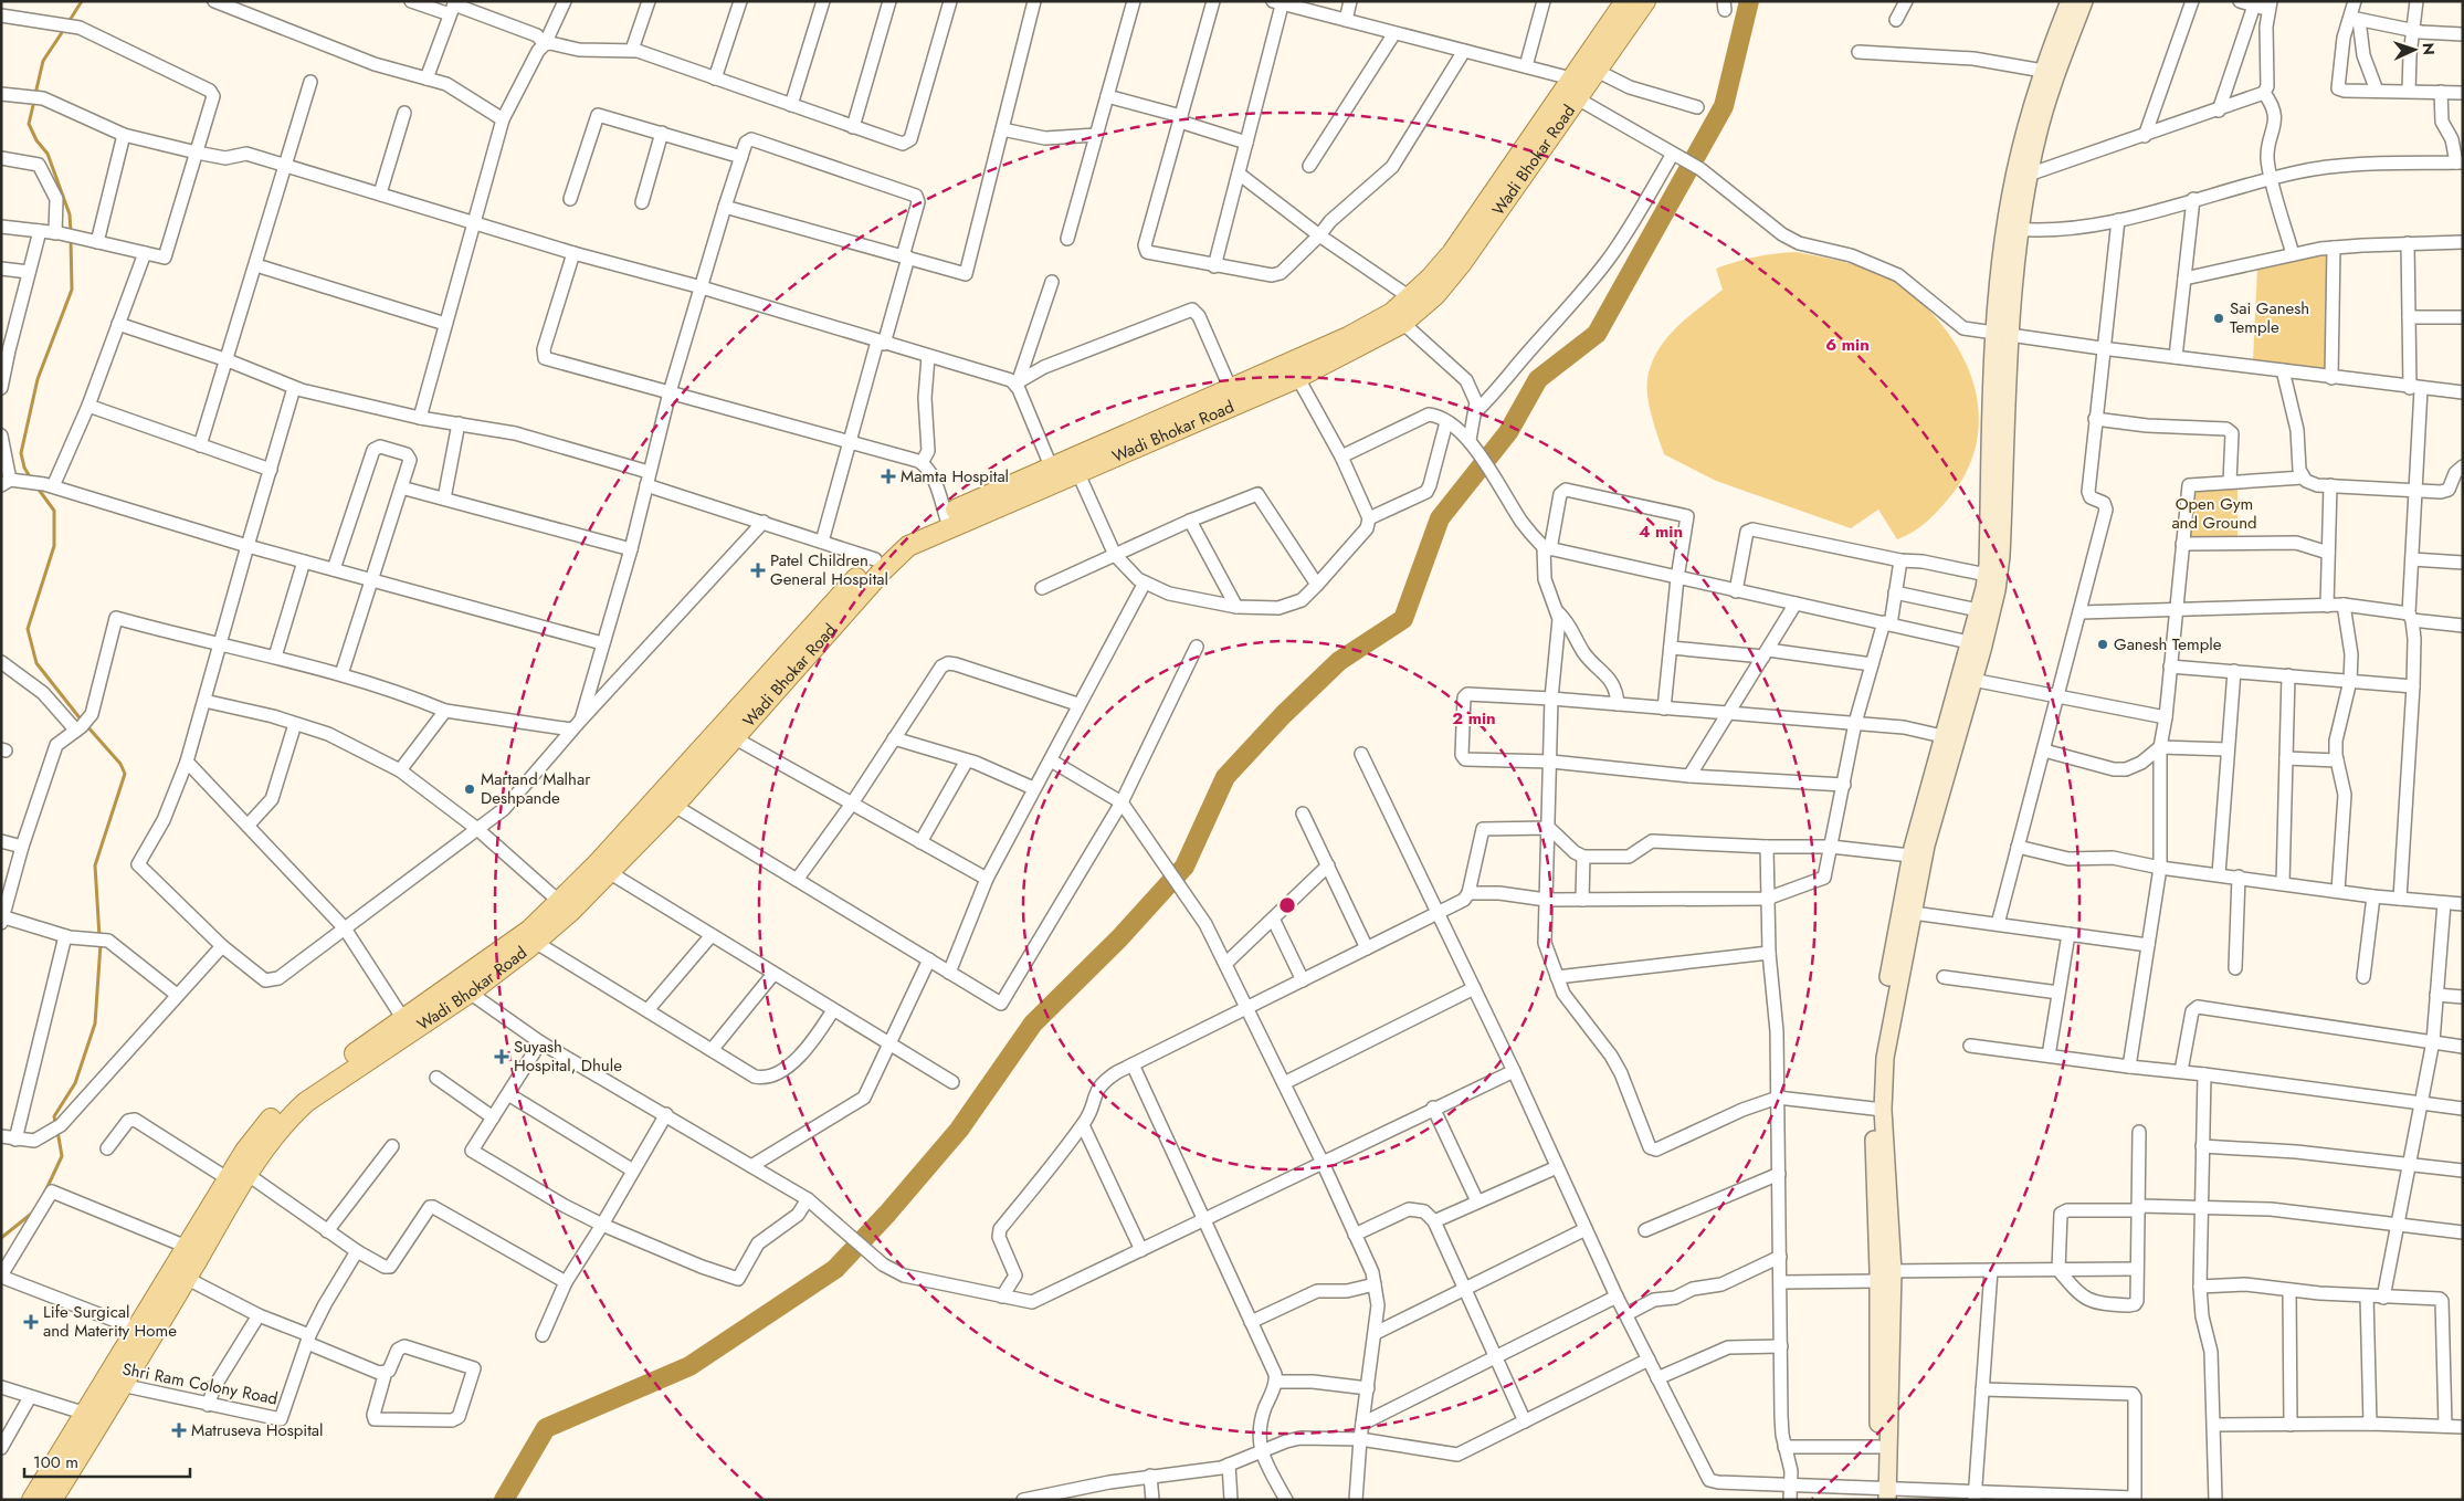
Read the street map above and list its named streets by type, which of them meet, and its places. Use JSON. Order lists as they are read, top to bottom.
{
  "streets": {
    "main road": ["Wadi Bhokar Road"],
    "street": ["Shri Ram Colony Road"]
  },
  "crossings": [
    ["Wadi Bhokar Road", "Shri Ram Colony Road"]
  ],
  "parks": ["Open Gym and Ground"],
  "places": {
    "other": ["Sai Ganesh Temple", "Ganesh Temple", "Martand Malhar Deshpande"],
    "health": [
      "Mamta Hospital",
      "Patel Children General Hospital",
      "Suyash Hospital, Dhule",
      "Life Surgical and Materity Home",
      "Matruseva Hospital"
    ]
  },
  "scale_bar": "100 m",
  "north": "right",
  "rings": ["6 min", "4 min", "2 min"]
}
